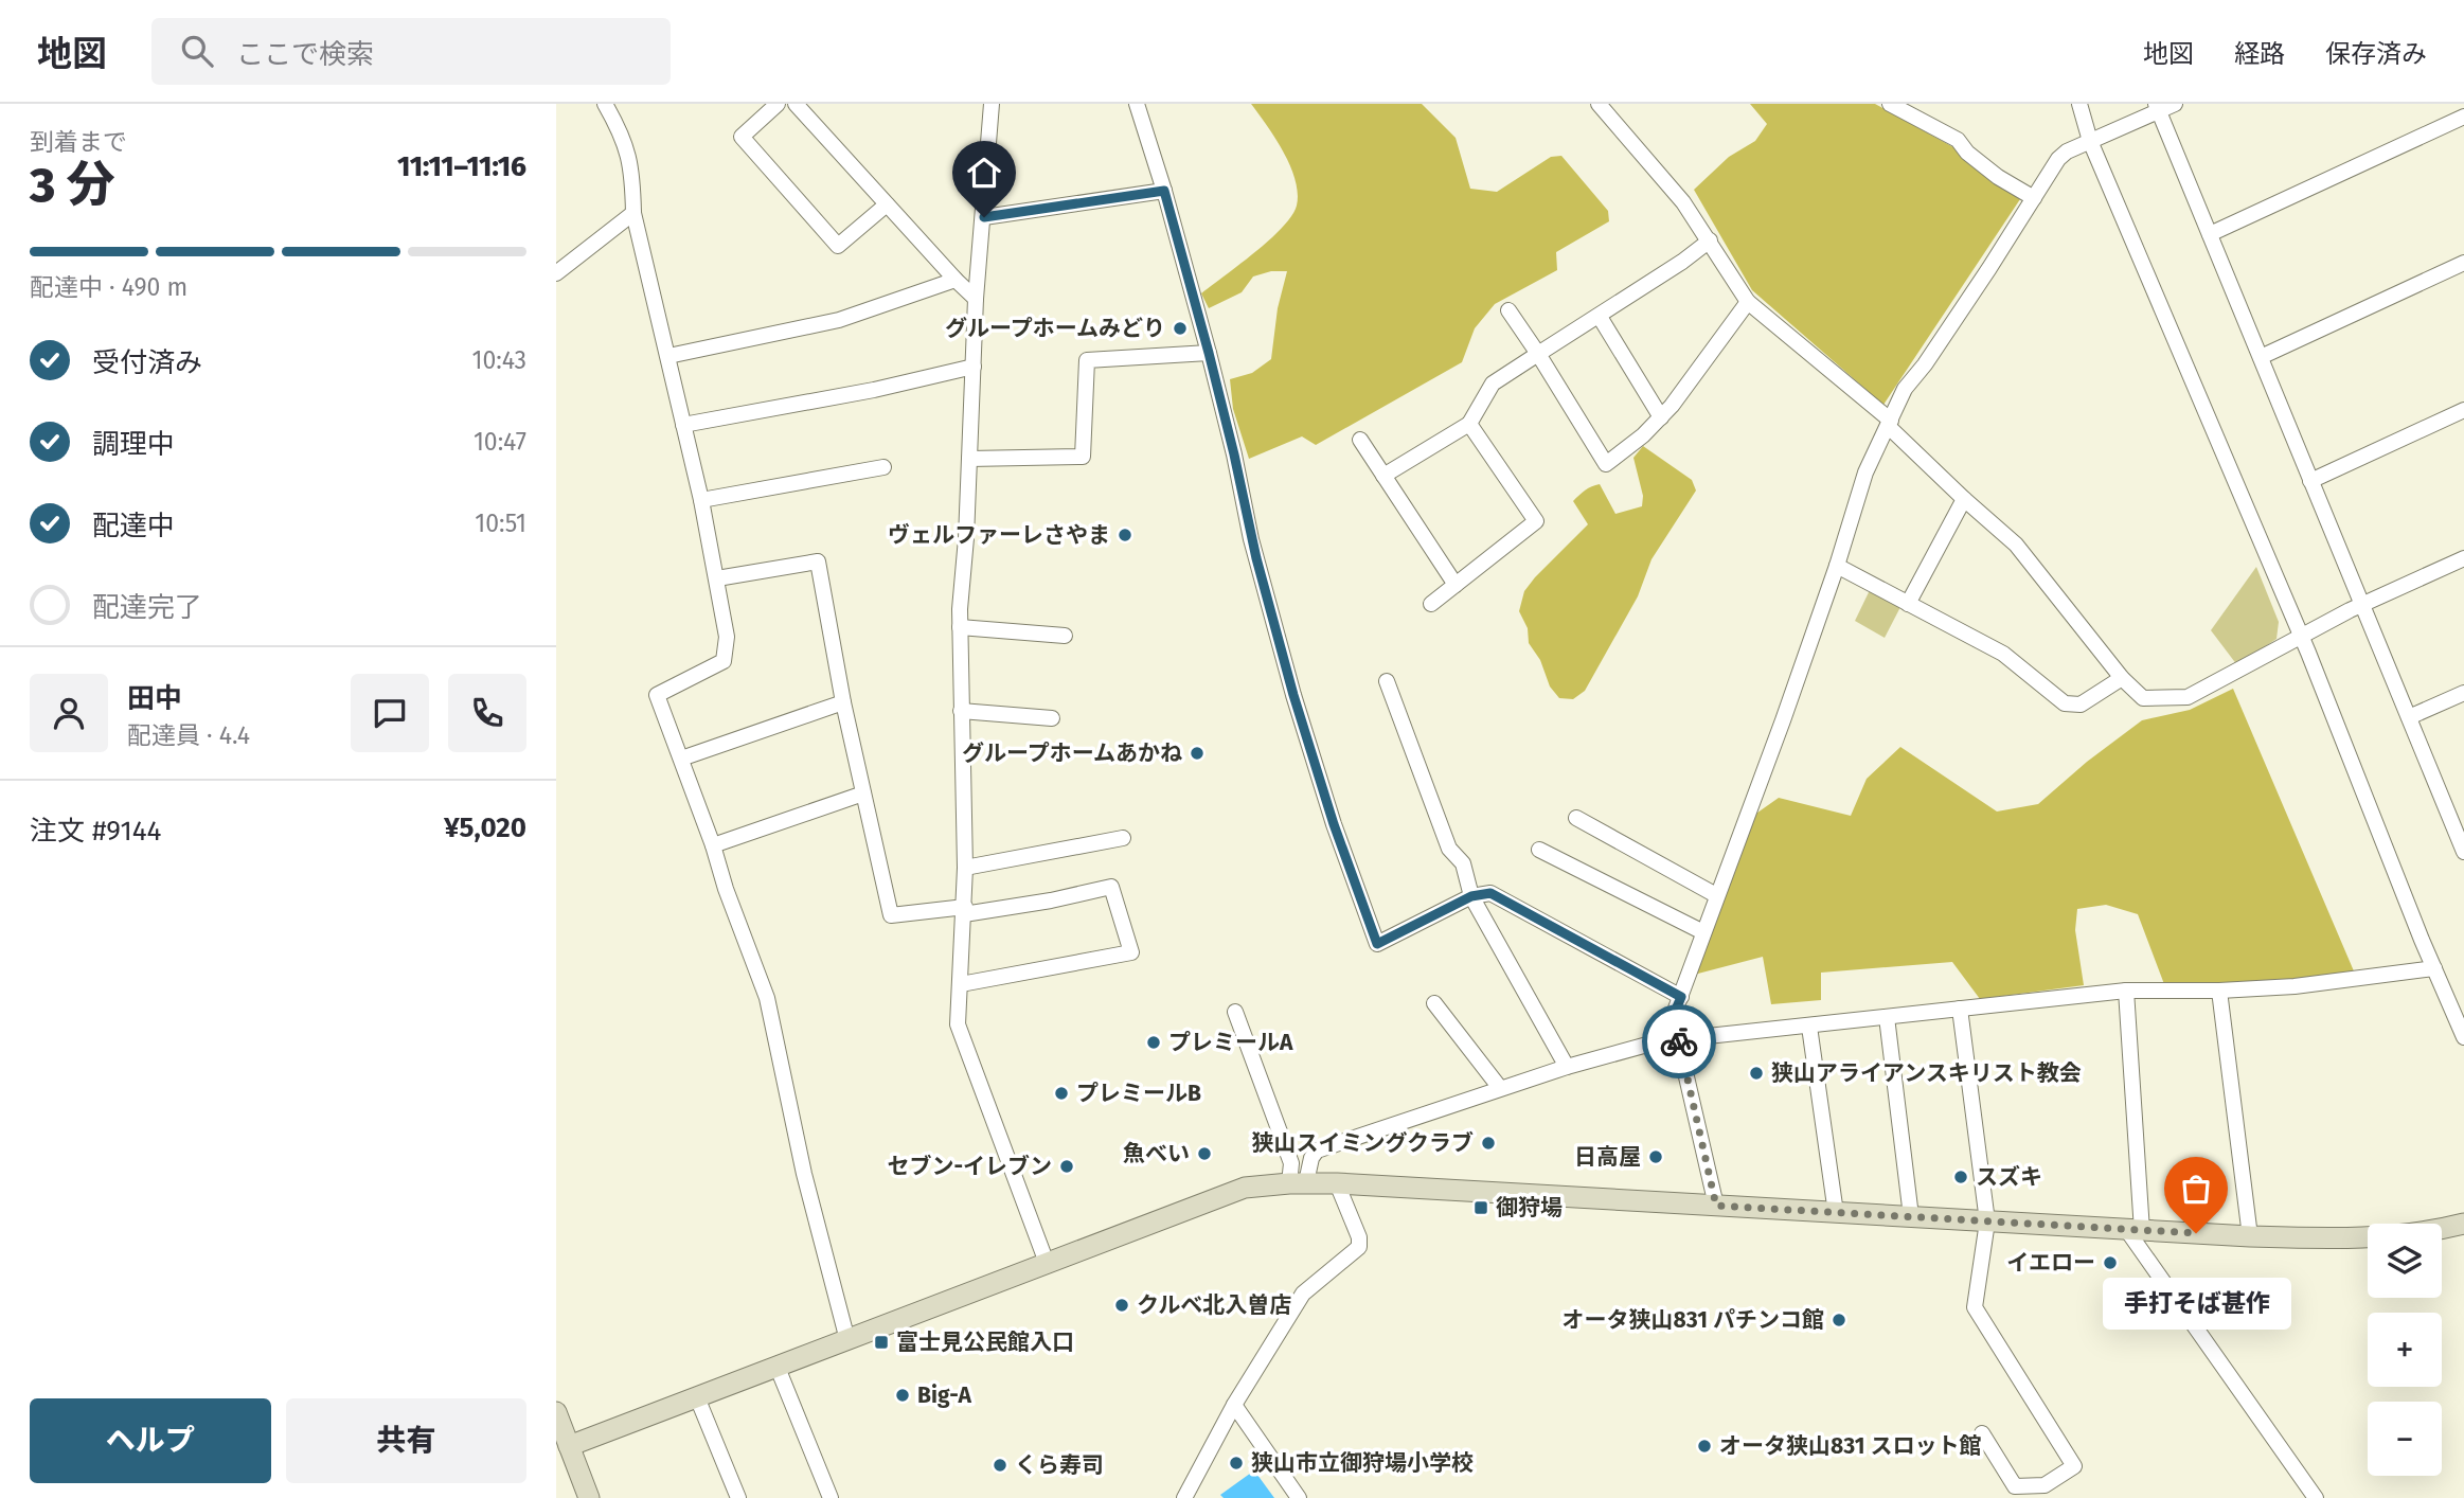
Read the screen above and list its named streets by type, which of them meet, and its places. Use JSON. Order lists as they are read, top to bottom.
{
  "places": {
    "other": [
      "グループホームみどり",
      "ヴェルファーレさやま",
      "グループホームあかね",
      "プレミールA",
      "狭山アライアンスキリスト教会",
      "プレミールB",
      "狭山スイミングクラブ",
      "魚べい",
      "日高屋",
      "セブン-イレブン",
      "スズキ",
      "手打そば甚作",
      "イエロー",
      "クルベ北入曽店",
      "オータ狭山831 パチンコ館",
      "Big-A",
      "オータ狭山831 スロット館",
      "狭山市立御狩場小学校",
      "くら寿司"
    ],
    "transit": ["御狩場", "富士見公民館入口"]
  },
  "page": {
    "header": "地図",
    "search": "ここで検索",
    "nav": ["地図", "経路", "保存済み"],
    "heading": ["3 分", "到着まで", "11:11–11:16"],
    "panel": [
      "田中",
      "配達員 · 4.4",
      "注文 #9144",
      "¥5,020"
    ],
    "bar": "配達中 · 490 m",
    "list": [
      ["受付済み", "10:43"],
      ["調理中", "10:47"],
      ["配達中", "10:51"],
      "配達完了"
    ],
    "map_buttons": ["+", "−"],
    "bubble": "手打そば甚作",
    "buttons": ["ヘルプ", "共有"]
  }
}
